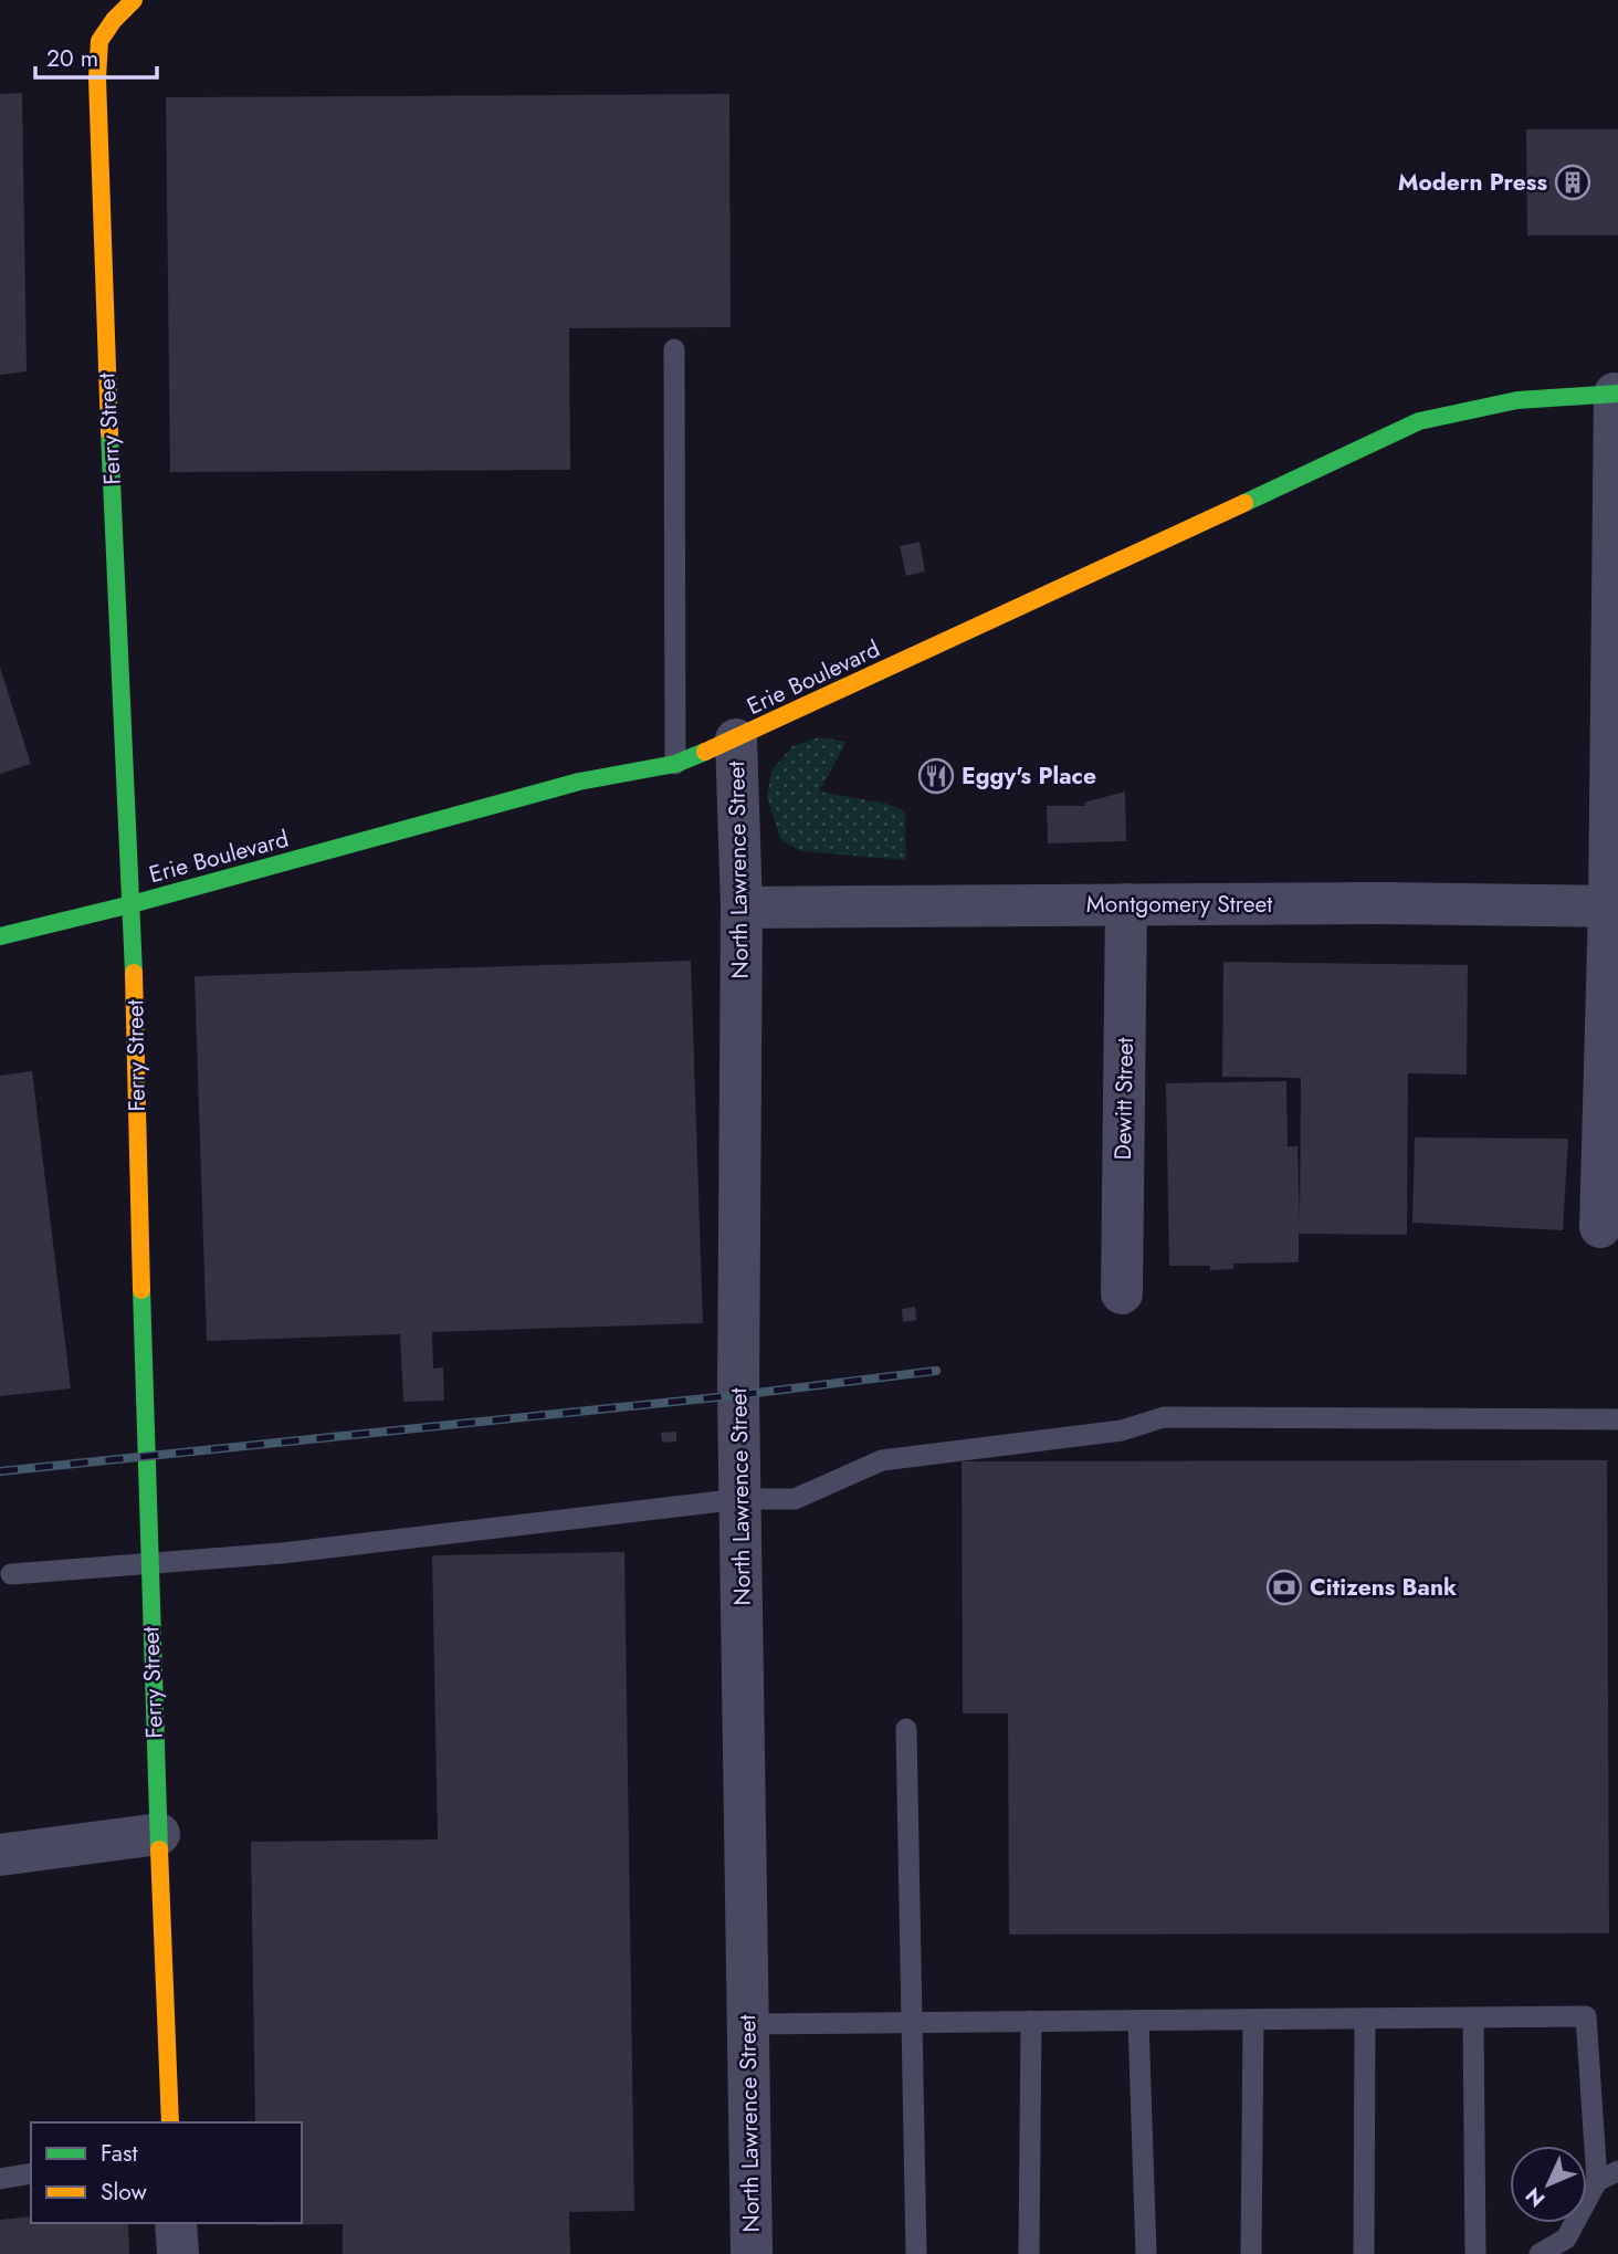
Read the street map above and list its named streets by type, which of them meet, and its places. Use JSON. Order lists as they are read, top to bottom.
{
  "streets": {
    "street": [
      "Ferry Street",
      "Erie Boulevard",
      "North Lawrence Street",
      "Montgomery Street",
      "Dewitt Street"
    ]
  },
  "crossings": [
    ["Ferry Street", "Erie Boulevard"],
    ["Erie Boulevard", "North Lawrence Street"],
    ["North Lawrence Street", "Montgomery Street"],
    ["Montgomery Street", "Dewitt Street"]
  ],
  "places": {
    "building": ["Modern Press"],
    "restaurant": ["Eggy's Place"],
    "bank": ["Citizens Bank"]
  },
  "legend": ["Fast", "Slow"],
  "scale_bar": "20 m",
  "north": "bottom left"
}
